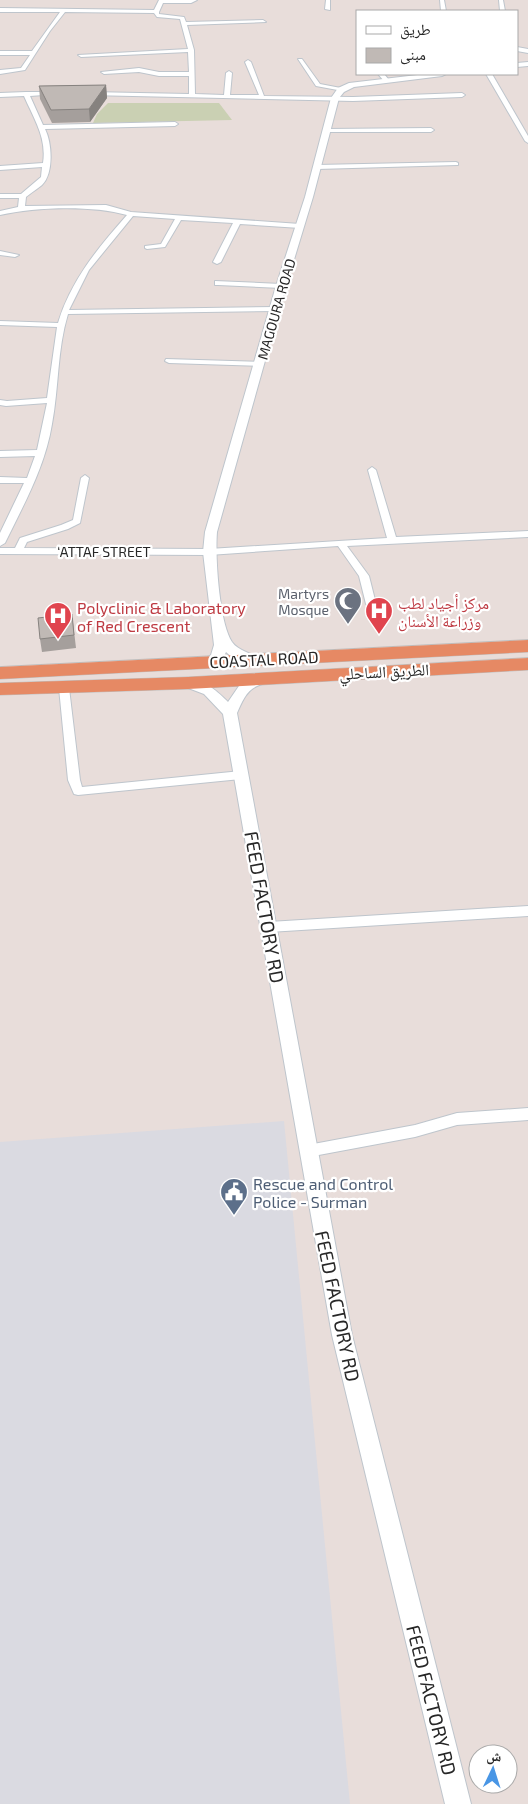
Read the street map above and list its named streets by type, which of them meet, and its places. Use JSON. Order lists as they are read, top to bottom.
{
  "streets": {
    "highway": ["COASTAL ROAD", "الطريق الساحلي"],
    "street": ["MAGOURA ROAD", "‘ATTAF STREET", "FEED FACTORY RD"]
  },
  "crossings": [
    ["MAGOURA ROAD", "‘ATTAF STREET"],
    ["MAGOURA ROAD", "COASTAL ROAD"]
  ],
  "places": {
    "mosque": ["Martyrs Mosque"],
    "hospital": ["مركز أجياد لطب وزراعة الأسنان", "Polyclinic & Laboratory of Red Crescent"],
    "public building": ["Rescue and Control Police - Surman"]
  },
  "legend": ["طريق", "مبنى"],
  "north": "top"
}
